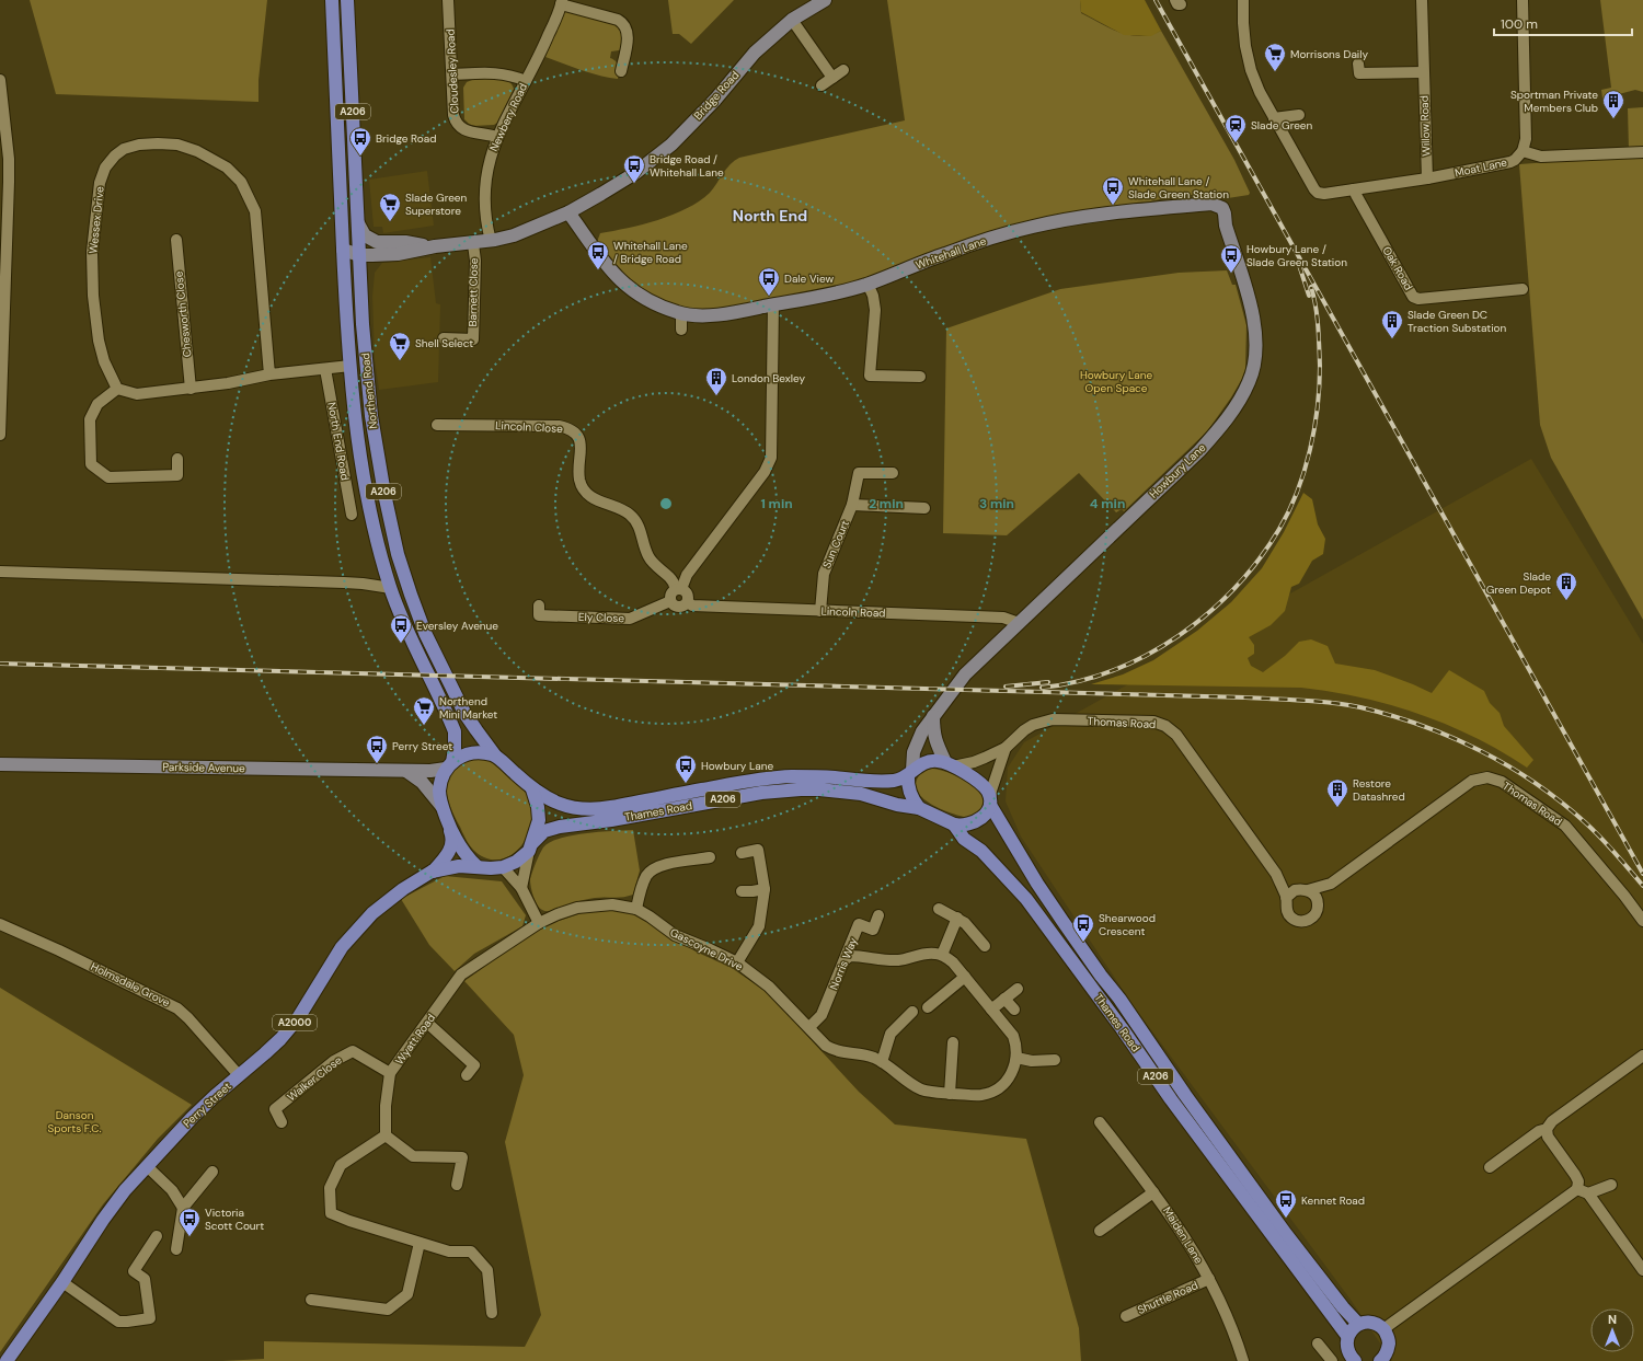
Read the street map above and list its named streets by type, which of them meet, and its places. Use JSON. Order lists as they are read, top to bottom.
{
  "streets": {
    "main road": [
      "A206",
      "Northend Road",
      "Thames Road",
      "A2000",
      "Perry Street"
    ],
    "street": [
      "Cloudesley Road",
      "Bridge Road",
      "Newbery Road",
      "Willow Road",
      "Moat Lane",
      "Wessex Drive",
      "Whitehall Lane",
      "Oak Road",
      "Barnett Close",
      "Chesworth Close",
      "Lincoln Close",
      "North End Road",
      "Howbury Lane",
      "Sun Court",
      "Lincoln Road",
      "Ely Close",
      "Thomas Road",
      "Parkside Avenue",
      "Gascoyne Drive",
      "Norris Way",
      "Holmsdale Grove",
      "Wyatt Road",
      "Walker Close",
      "Maiden Lane",
      "Shuttle Road"
    ]
  },
  "crossings": [
    ["Cloudesley Road", "Newbery Road"],
    ["Bridge Road", "Newbery Road"],
    ["Bridge Road", "Whitehall Lane"],
    ["Bridge Road", "Barnett Close"],
    ["Bridge Road", "Northend Road"],
    ["Willow Road", "Moat Lane"],
    ["Moat Lane", "Oak Road"],
    ["Whitehall Lane", "Howbury Lane"],
    ["Northend Road", "Parkside Avenue"],
    ["Northend Road", "Thames Road"],
    ["Northend Road", "Perry Street"],
    ["Lincoln Close", "Lincoln Road"],
    ["Lincoln Close", "Ely Close"],
    ["Howbury Lane", "Lincoln Road"],
    ["Howbury Lane", "Thomas Road"],
    ["Howbury Lane", "Thames Road"],
    ["Sun Court", "Lincoln Road"],
    ["Lincoln Road", "Ely Close"],
    ["Thomas Road", "Thames Road"],
    ["Parkside Avenue", "Thames Road"],
    ["Parkside Avenue", "Perry Street"],
    ["Thames Road", "Perry Street"],
    ["Gascoyne Drive", "Norris Way"],
    ["Gascoyne Drive", "Wyatt Road"],
    ["Holmsdale Grove", "Perry Street"],
    ["Wyatt Road", "Walker Close"],
    ["Maiden Lane", "Shuttle Road"]
  ],
  "districts": ["North End"],
  "parks": ["Howbury Lane Open Space", "Danson Sports F.C."],
  "places": {
    "supermarket": [
      "Morrisons Daily",
      "Slade Green Superstore",
      "Shell Select",
      "Northend Mini Market"
    ],
    "building": [
      "Sportman Private Members Club",
      "Slade Green DC Traction Substation",
      "London Bexley",
      "Slade Green Depot",
      "Restore Datashred"
    ],
    "station": ["Slade Green"],
    "bus stop": [
      "Bridge Road",
      "Bridge Road / Whitehall Lane",
      "Whitehall Lane / Slade Green Station",
      "Whitehall Lane / Bridge Road",
      "Howbury Lane / Slade Green Station",
      "Dale View",
      "Eversley Avenue",
      "Perry Street",
      "Howbury Lane",
      "Shearwood Crescent",
      "Kennet Road",
      "Victoria Scott Court"
    ]
  },
  "scale_bar": "100 m",
  "north": "top",
  "rings": [
    "1 min",
    "2 min",
    "3 min",
    "4 min"
  ]
}
